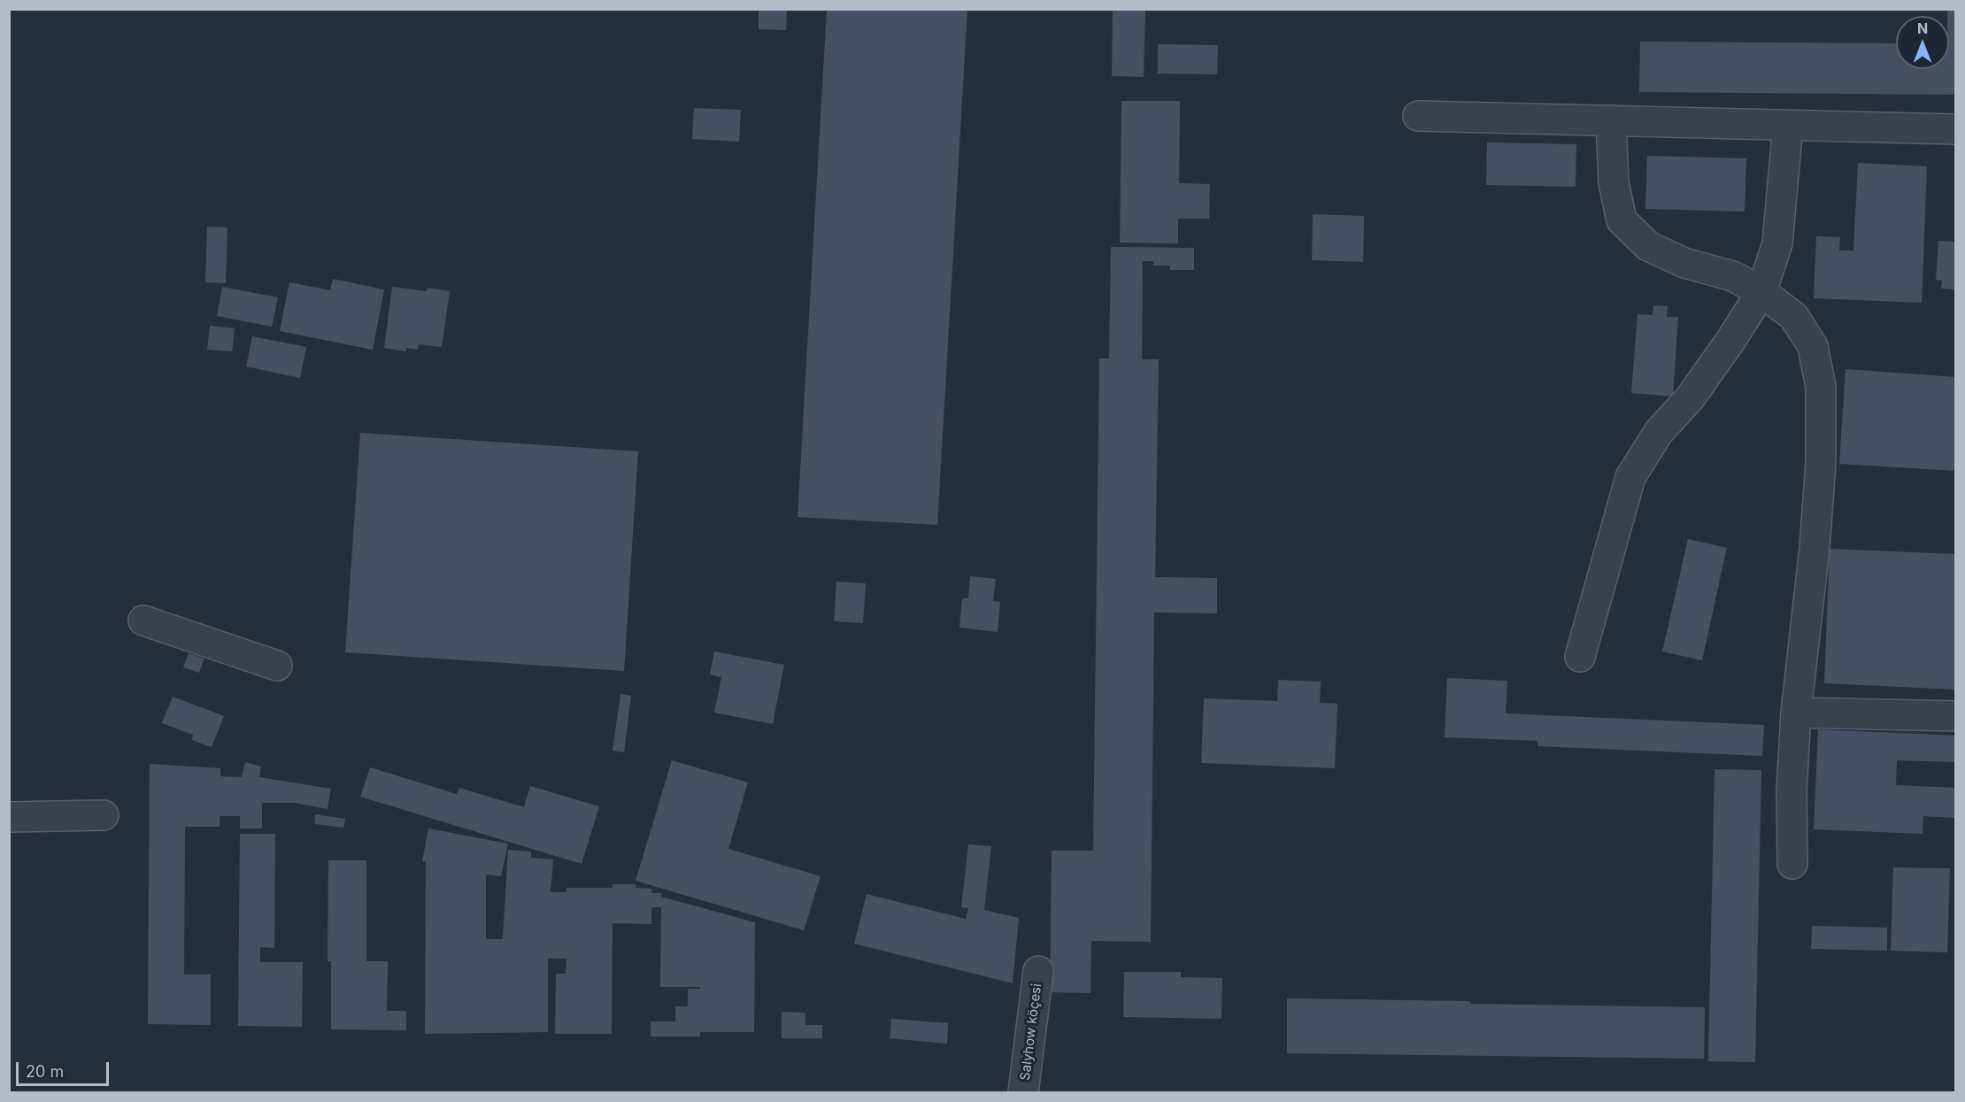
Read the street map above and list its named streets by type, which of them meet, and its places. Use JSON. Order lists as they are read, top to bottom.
{
  "streets": {
    "street": ["Salyhow köçesi"]
  },
  "scale_bar": "20 m",
  "north": "top"
}
